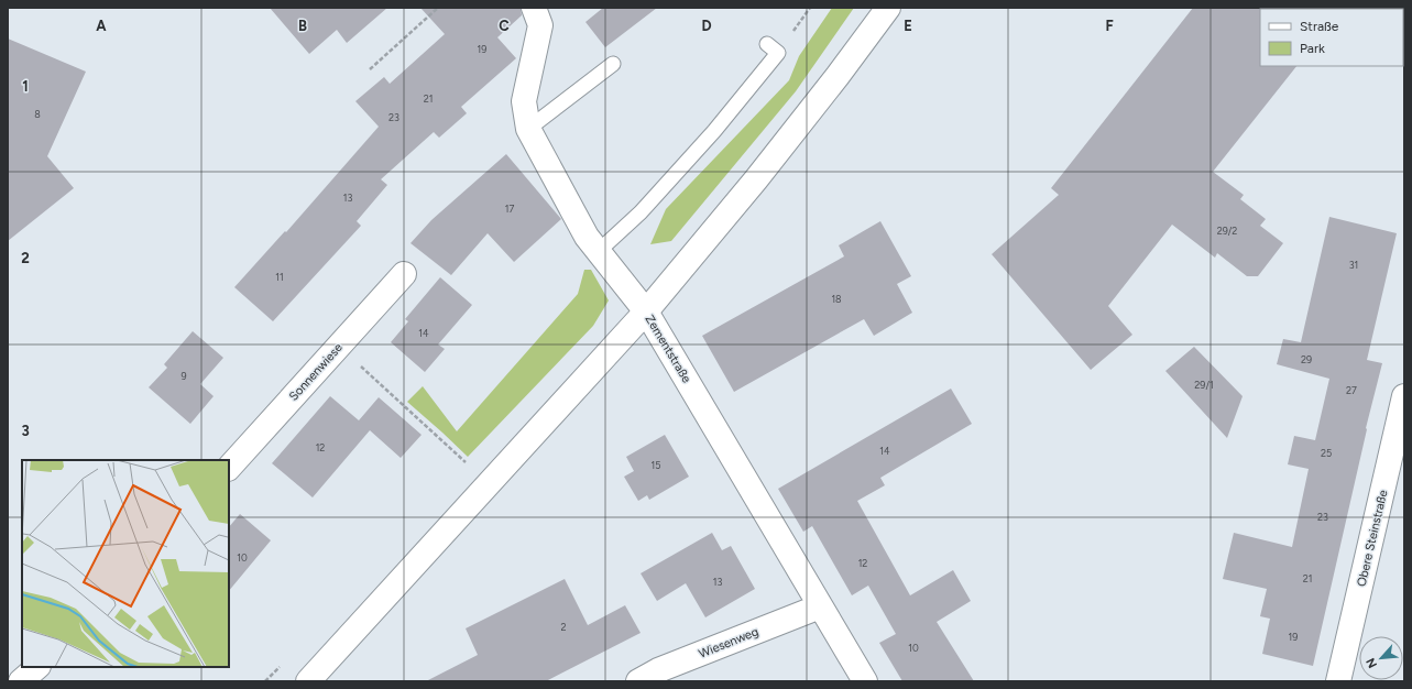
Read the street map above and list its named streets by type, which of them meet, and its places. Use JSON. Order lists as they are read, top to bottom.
{
  "streets": {
    "street": [
      "Zementstraße",
      "Sonnenwiese",
      "Obere Steinstraße",
      "Wiesenweg"
    ]
  },
  "crossings": [
    ["Zementstraße", "Wiesenweg"]
  ],
  "house_numbers": [
    "19",
    "21",
    "8",
    "23",
    "13",
    "17",
    "29/2",
    "31",
    "11",
    "18",
    "14",
    "29",
    "9",
    "29/1",
    "27",
    "12",
    "14",
    "25",
    "15",
    "23",
    "10",
    "12",
    "21",
    "13",
    "2",
    "19",
    "10"
  ],
  "legend": ["Straße", "Park"],
  "north": "bottom left",
  "grid": {
    "columns": [
      "A",
      "B",
      "C",
      "D",
      "E",
      "F"
    ],
    "rows": ["1", "2", "3"]
  }
}
